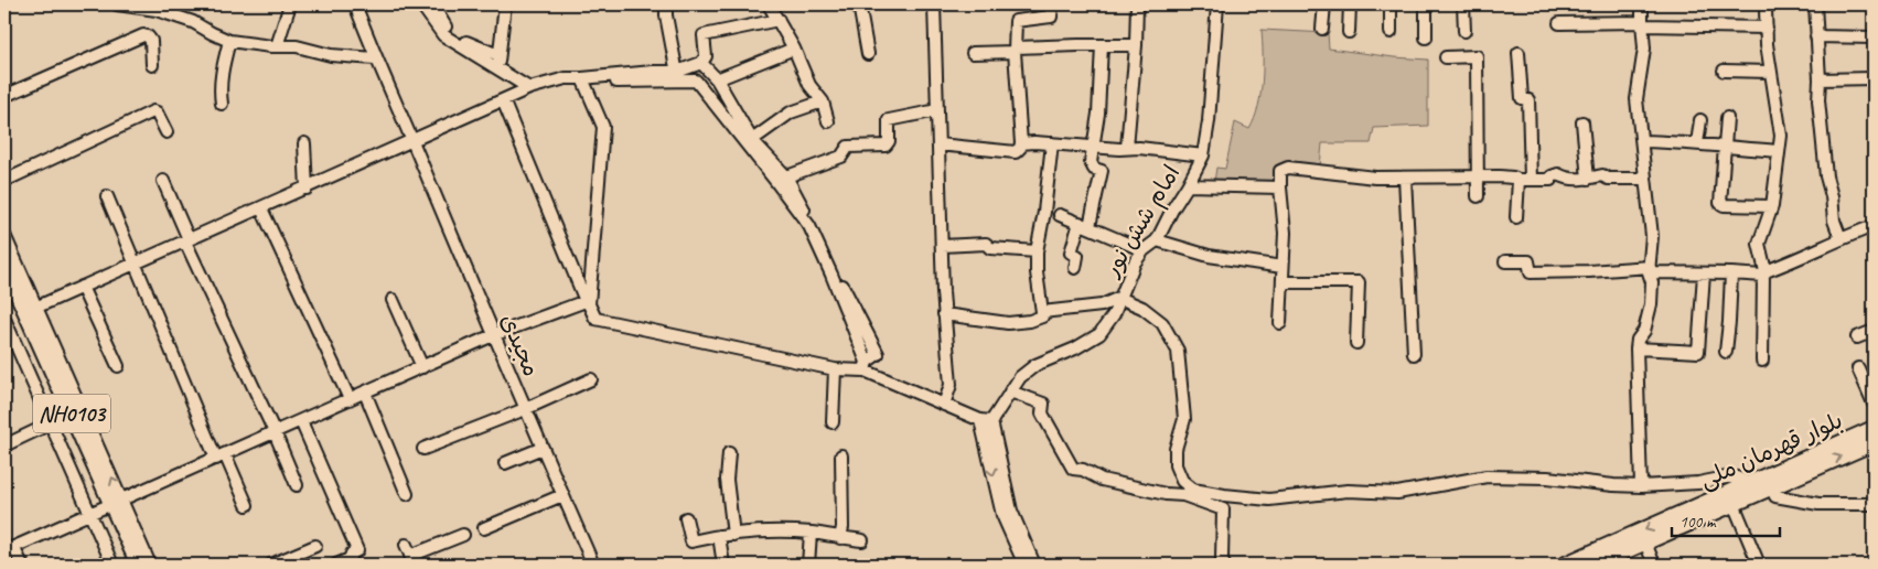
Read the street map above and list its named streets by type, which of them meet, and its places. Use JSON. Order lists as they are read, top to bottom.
{
  "streets": {
    "highway": ["NH0103", "بلوار قهرمان ملی"],
    "street": ["امام شش نور", "مجیدی"]
  },
  "scale_bar": "100 m"
}
